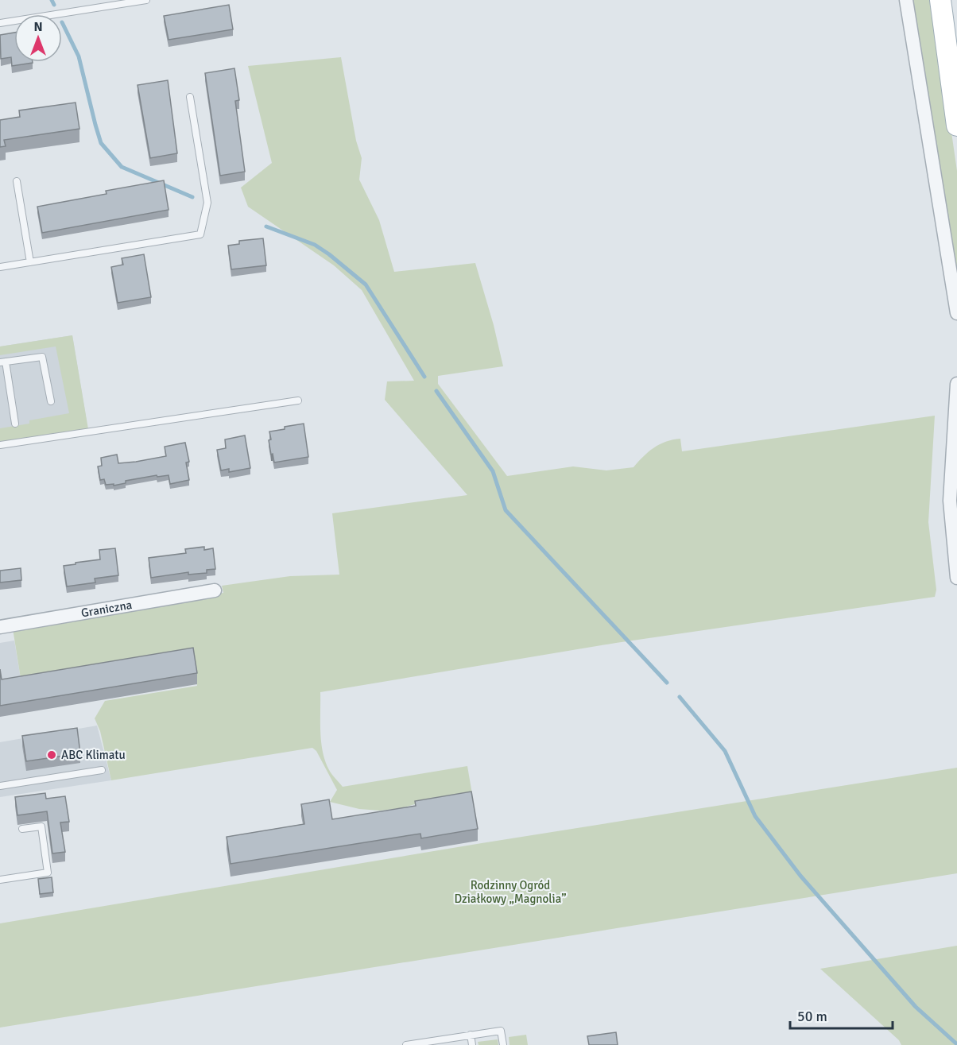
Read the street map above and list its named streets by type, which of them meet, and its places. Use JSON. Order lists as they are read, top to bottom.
{
  "streets": {
    "street": ["Graniczna"]
  },
  "parks": ["Rodzinny Ogród Działkowy „Magnolia”"],
  "places": ["ABC Klimatu"],
  "scale_bar": "50 m",
  "north": "top"
}
